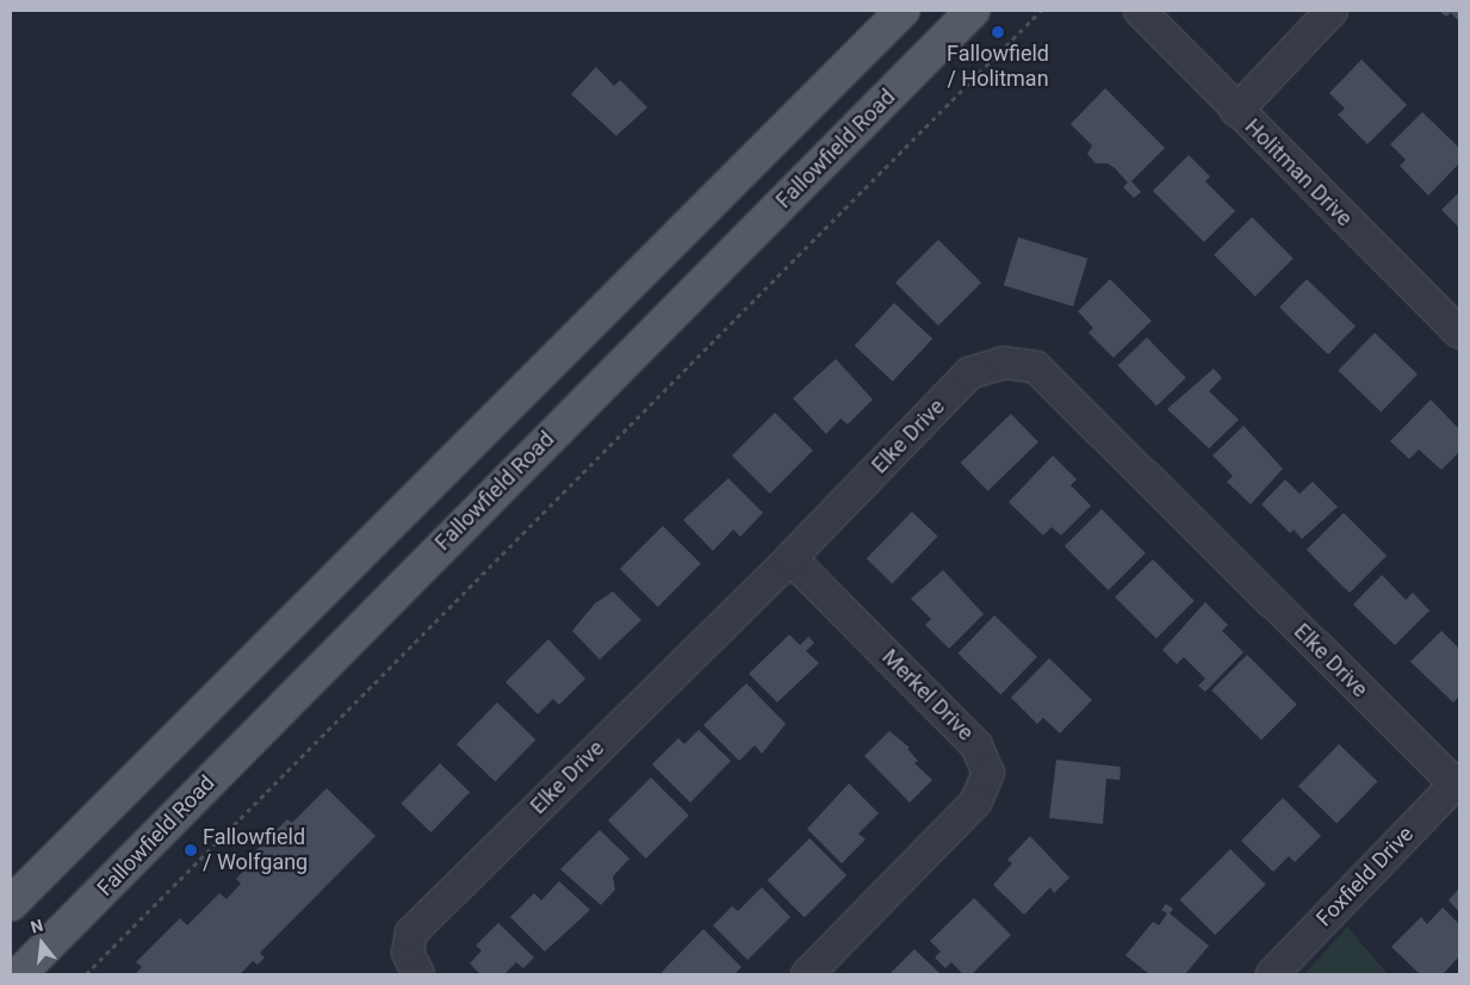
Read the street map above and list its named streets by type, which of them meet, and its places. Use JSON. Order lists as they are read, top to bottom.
{
  "streets": {
    "main road": ["Fallowfield Road"],
    "street": [
      "Holitman Drive",
      "Elke Drive",
      "Merkel Drive",
      "Foxfield Drive"
    ]
  },
  "crossings": [
    ["Elke Drive", "Merkel Drive"],
    ["Elke Drive", "Foxfield Drive"]
  ],
  "places": ["Fallowfield / Holitman", "Fallowfield / Wolfgang"],
  "north": "top"
}
